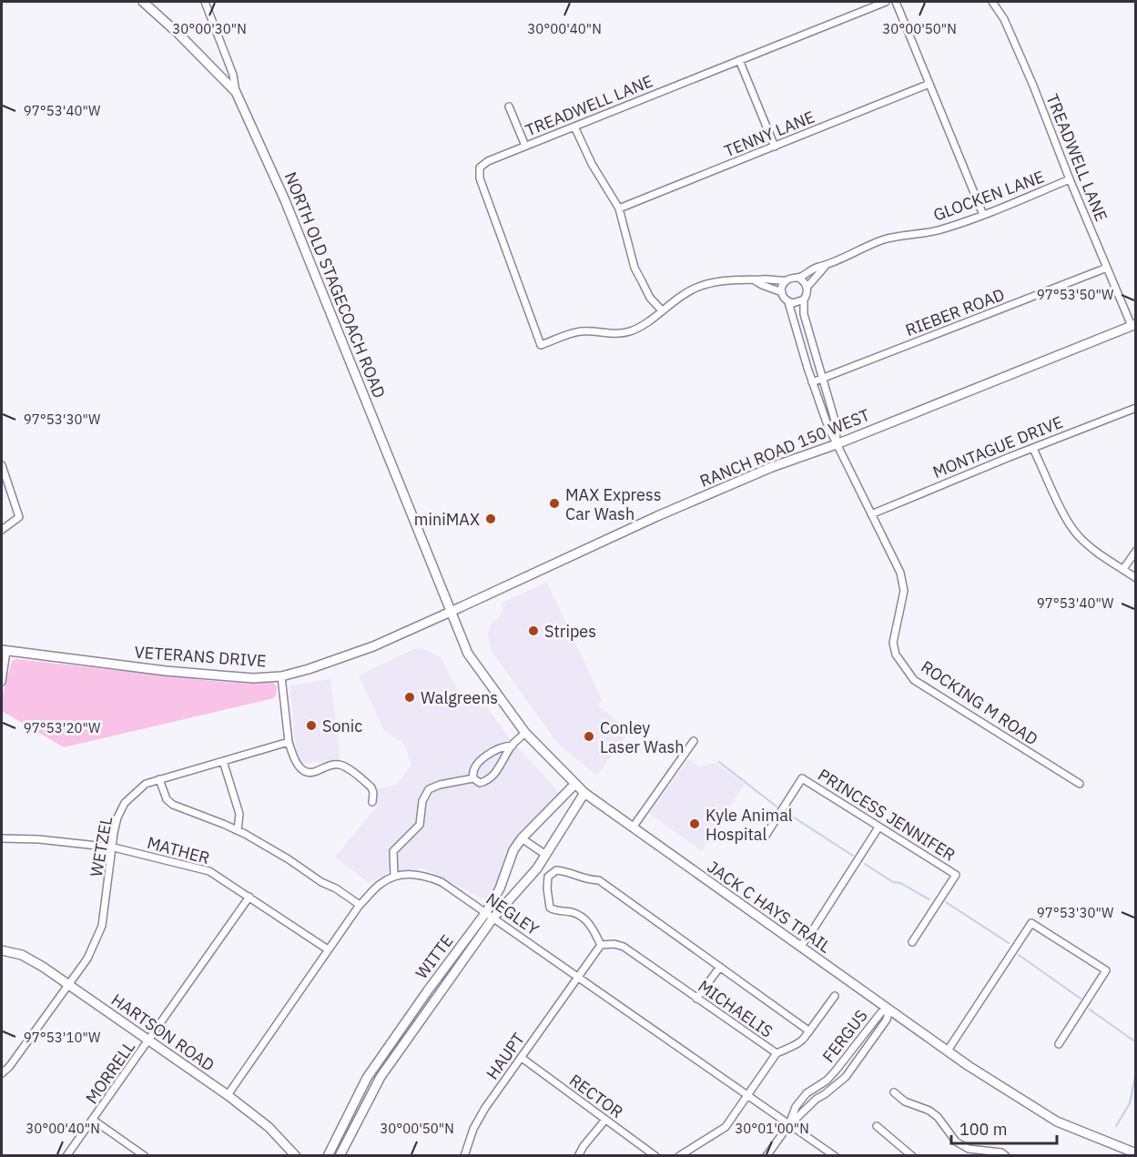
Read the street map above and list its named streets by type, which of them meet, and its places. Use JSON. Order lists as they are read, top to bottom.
{
  "streets": {
    "main road": [
      "NORTH OLD STAGECOACH ROAD",
      "RANCH ROAD 150 WEST",
      "VETERANS DRIVE",
      "JACK C HAYS TRAIL",
      "WITTE",
      "HARTSON ROAD"
    ],
    "street": [
      "TREADWELL LANE",
      "TENNY LANE",
      "GLOCKEN LANE",
      "RIEBER ROAD",
      "MONTAGUE DRIVE",
      "ROCKING M ROAD",
      "PRINCESS JENNIFER",
      "WETZEL",
      "MATHER",
      "NEGLEY",
      "MICHAELIS",
      "FERGUS",
      "HAUPT",
      "MORRELL",
      "RECTOR"
    ]
  },
  "crossings": [
    ["TREADWELL LANE", "GLOCKEN LANE"],
    ["TREADWELL LANE", "RIEBER ROAD"],
    ["TREADWELL LANE", "RANCH ROAD 150 WEST"],
    ["GLOCKEN LANE", "ROCKING M ROAD"],
    ["NORTH OLD STAGECOACH ROAD", "RANCH ROAD 150 WEST"],
    ["NORTH OLD STAGECOACH ROAD", "VETERANS DRIVE"],
    ["NORTH OLD STAGECOACH ROAD", "JACK C HAYS TRAIL"],
    ["RIEBER ROAD", "ROCKING M ROAD"],
    ["MONTAGUE DRIVE", "ROCKING M ROAD"],
    ["RANCH ROAD 150 WEST", "VETERANS DRIVE"],
    ["RANCH ROAD 150 WEST", "ROCKING M ROAD"],
    ["RANCH ROAD 150 WEST", "JACK C HAYS TRAIL"],
    ["VETERANS DRIVE", "JACK C HAYS TRAIL"],
    ["WETZEL", "MATHER"],
    ["WETZEL", "HARTSON ROAD"],
    ["MATHER", "MORRELL"],
    ["JACK C HAYS TRAIL", "WITTE"],
    ["JACK C HAYS TRAIL", "FERGUS"],
    ["NEGLEY", "WITTE"],
    ["NEGLEY", "FERGUS"],
    ["NEGLEY", "HAUPT"],
    ["MICHAELIS", "HAUPT"],
    ["HARTSON ROAD", "MORRELL"],
    ["HAUPT", "RECTOR"]
  ],
  "places": [
    "MAX Express Car Wash",
    "miniMAX",
    "Stripes",
    "Walgreens",
    "Sonic",
    "Conley Laser Wash",
    "Kyle Animal Hospital"
  ],
  "scale_bar": "100 m",
  "coordinates": [
    "30°00'30\"N",
    "30°00'40\"N",
    "30°00'50\"N",
    "97°53'40\"W",
    "97°53'50\"W",
    "97°53'30\"W",
    "97°53'20\"W",
    "97°53'10\"W",
    "30°01'00\"N"
  ]
}
